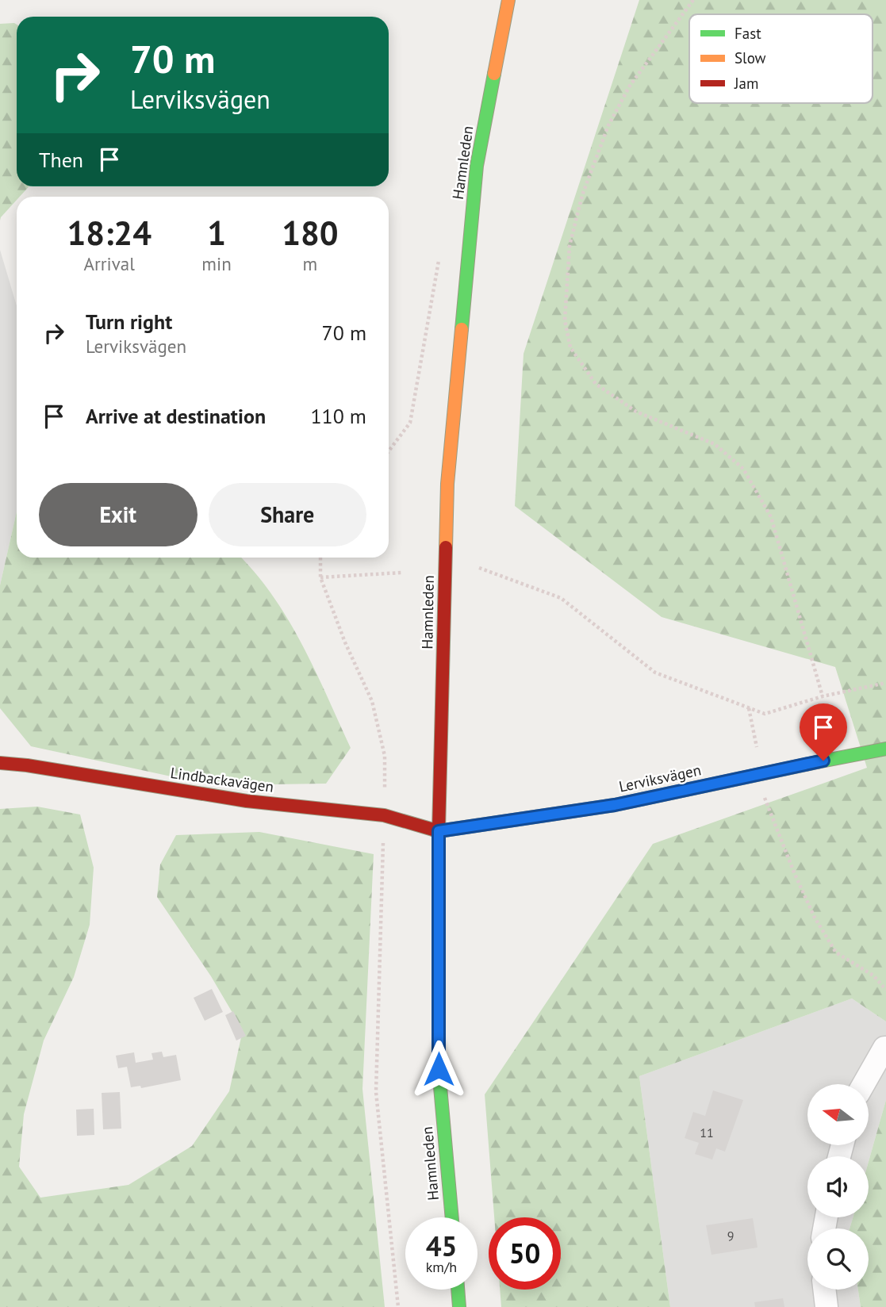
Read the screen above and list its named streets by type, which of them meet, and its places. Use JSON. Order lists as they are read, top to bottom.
{
  "streets": {
    "main road": ["Hamnleden", "Lerviksvägen", "Lindbackavägen"]
  },
  "crossings": [
    ["Hamnleden", "Lerviksvägen"],
    ["Hamnleden", "Lindbackavägen"],
    ["Lerviksvägen", "Lindbackavägen"]
  ],
  "house_numbers": ["11", "9"],
  "legend": ["Fast", "Slow", "Jam"],
  "north": "left",
  "page": {
    "turn": ["70 m", "Lerviksvägen"],
    "then": "Then",
    "eta": [
      "18:24",
      "Arrival",
      "1",
      "min",
      "180",
      "m"
    ],
    "list": [
      {
        "name": "Turn right",
        "note": "Lerviksvägen",
        "value": "70 m"
      },
      {
        "name": "Arrive at destination",
        "value": "110 m"
      }
    ],
    "buttons": ["Exit", "Share"],
    "speed": "45 km/h",
    "limit": "50"
  }
}
